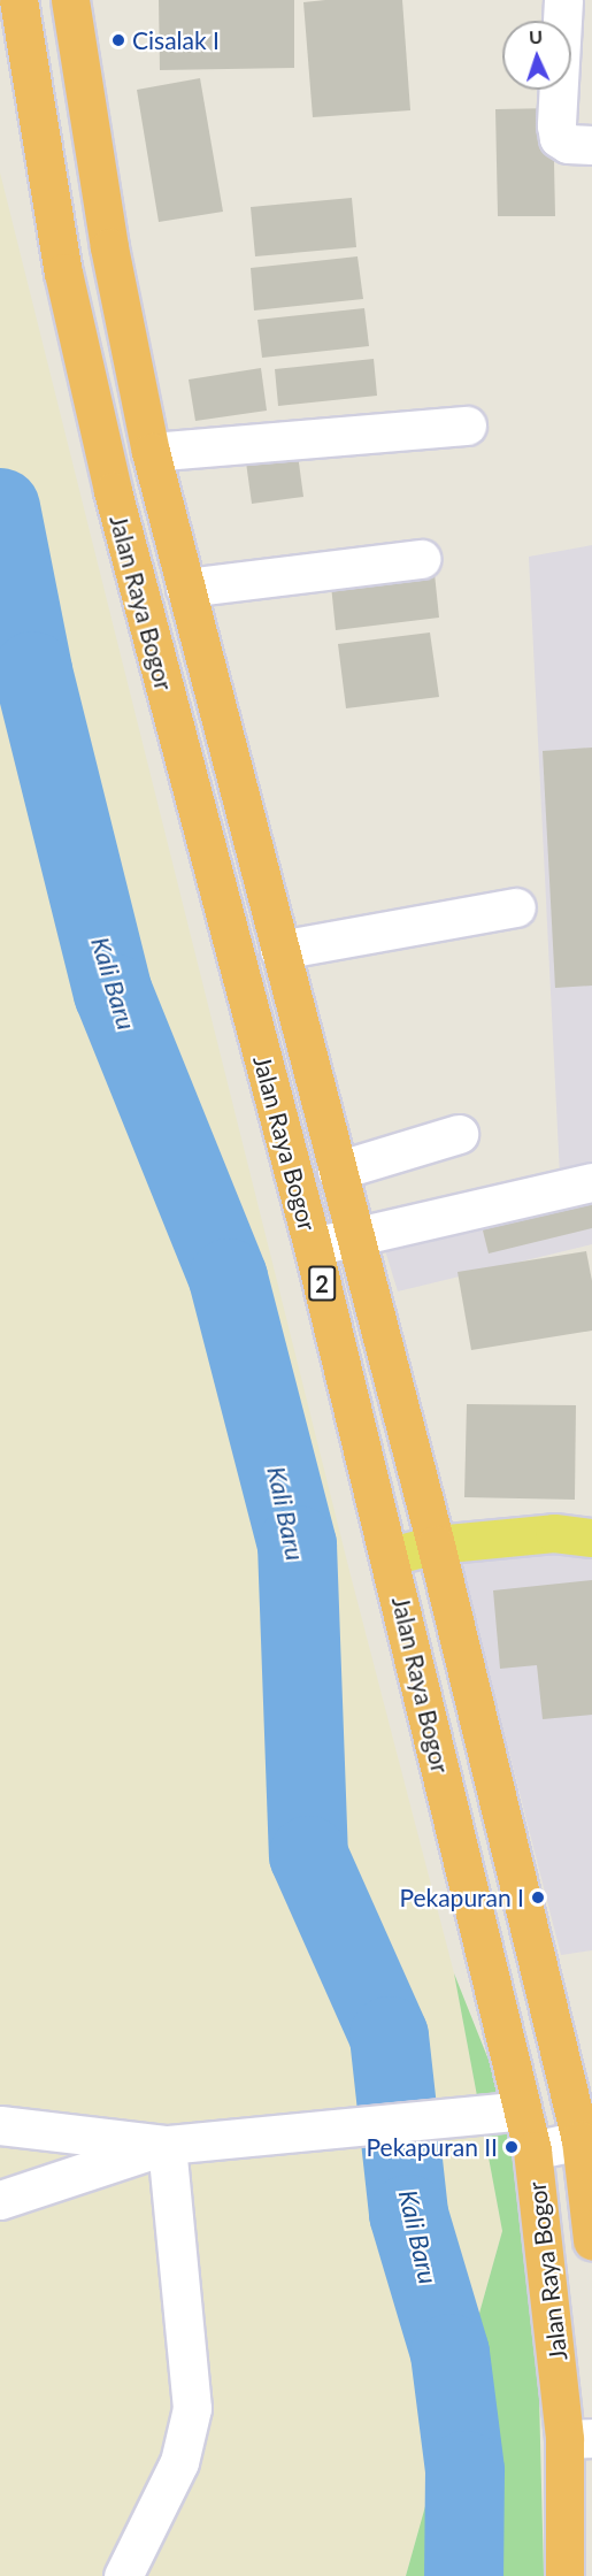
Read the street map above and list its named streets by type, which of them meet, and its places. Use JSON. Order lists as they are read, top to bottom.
{
  "streets": {
    "highway": ["Jalan Raya Bogor", "2"]
  },
  "water": ["Kali Baru"],
  "places": ["Cisalak I", "Pekapuran I", "Pekapuran II"],
  "north": "top"
}
